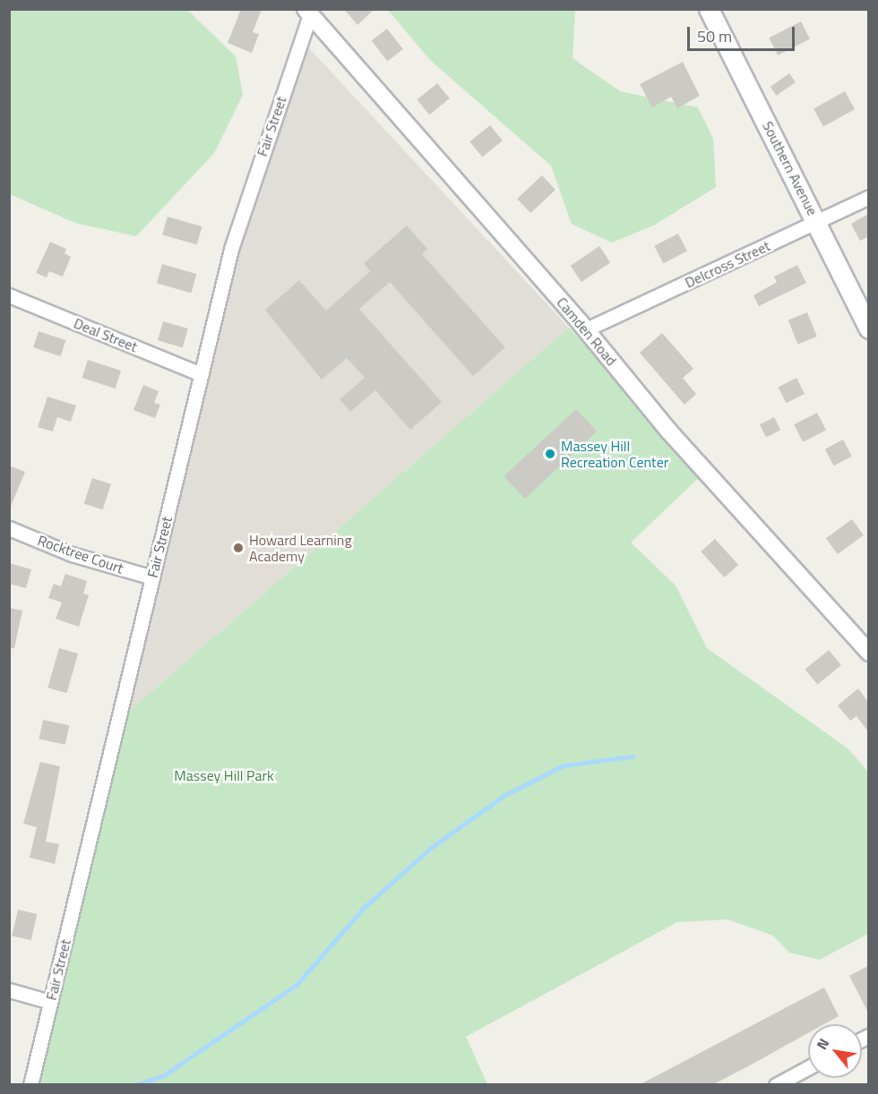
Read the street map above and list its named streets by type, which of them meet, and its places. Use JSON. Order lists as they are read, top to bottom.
{
  "streets": {
    "main road": ["Southern Avenue"],
    "street": [
      "Fair Street",
      "Delcross Street",
      "Camden Road",
      "Deal Street",
      "Rocktree Court"
    ]
  },
  "crossings": [
    ["Fair Street", "Camden Road"],
    ["Fair Street", "Deal Street"],
    ["Fair Street", "Rocktree Court"],
    ["Southern Avenue", "Delcross Street"],
    ["Delcross Street", "Camden Road"]
  ],
  "parks": ["Massey Hill Park"],
  "places": ["Massey Hill Recreation Center", "Howard Learning Academy"],
  "scale_bar": "50 m",
  "north": "top left"
}
